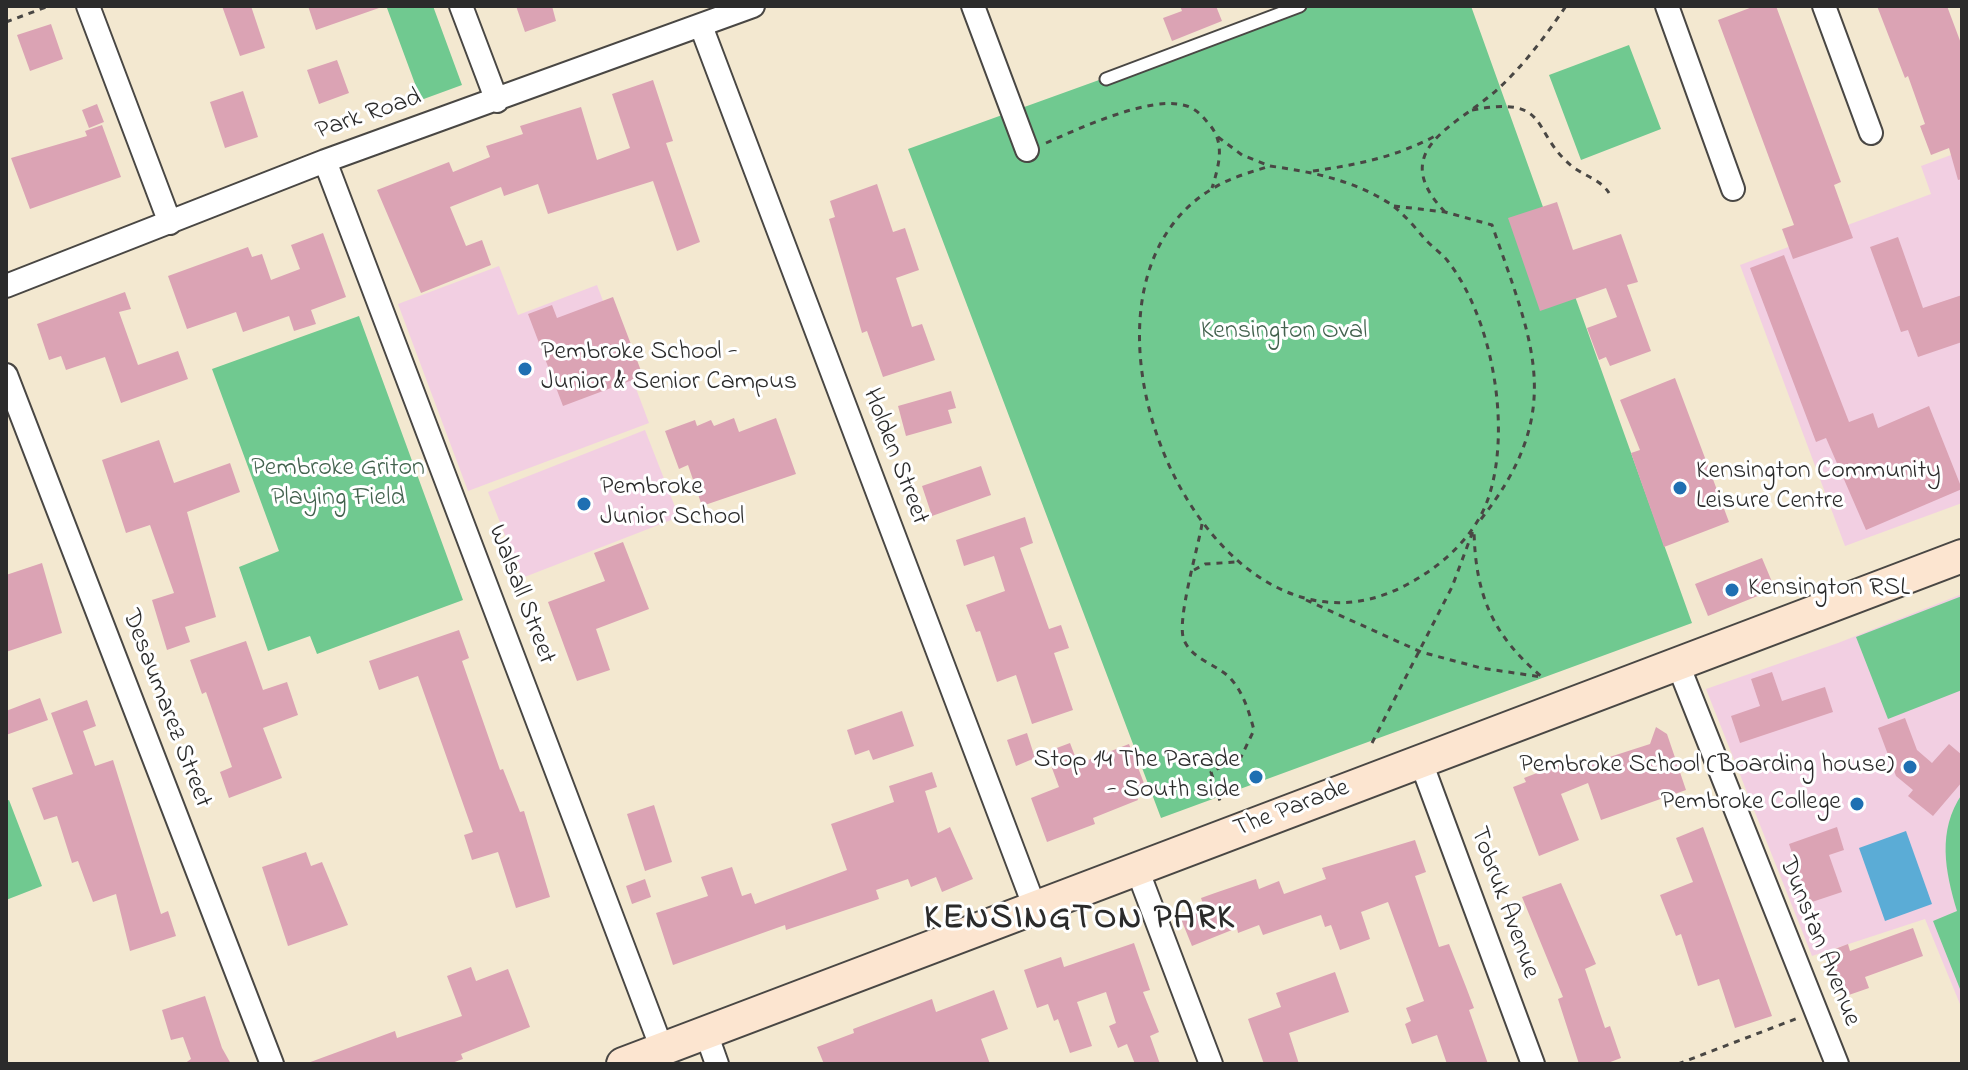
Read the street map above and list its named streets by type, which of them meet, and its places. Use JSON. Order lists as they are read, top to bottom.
{
  "streets": {
    "main road": ["The Parade"],
    "street": [
      "Park Road",
      "Holden Street",
      "Walsall Street",
      "Desaumarez Street",
      "Tobruk Avenue",
      "Dunstan Avenue"
    ]
  },
  "crossings": [
    ["Park Road", "Holden Street"],
    ["Park Road", "Walsall Street"],
    ["Holden Street", "The Parade"],
    ["Walsall Street", "The Parade"],
    ["The Parade", "Tobruk Avenue"],
    ["The Parade", "Dunstan Avenue"]
  ],
  "districts": ["KENSINGTON PARK"],
  "parks": ["Kensington Oval", "Pembroke Griton Playing Field"],
  "places": [
    "Pembroke School - Junior & Senior Campus",
    "Kensington Community Leisure Centre",
    "Pembroke Junior School",
    "Kensington RSL",
    "Pembroke School (Boarding house)",
    "Stop 14 The Parade - South side",
    "Pembroke College"
  ]
}
